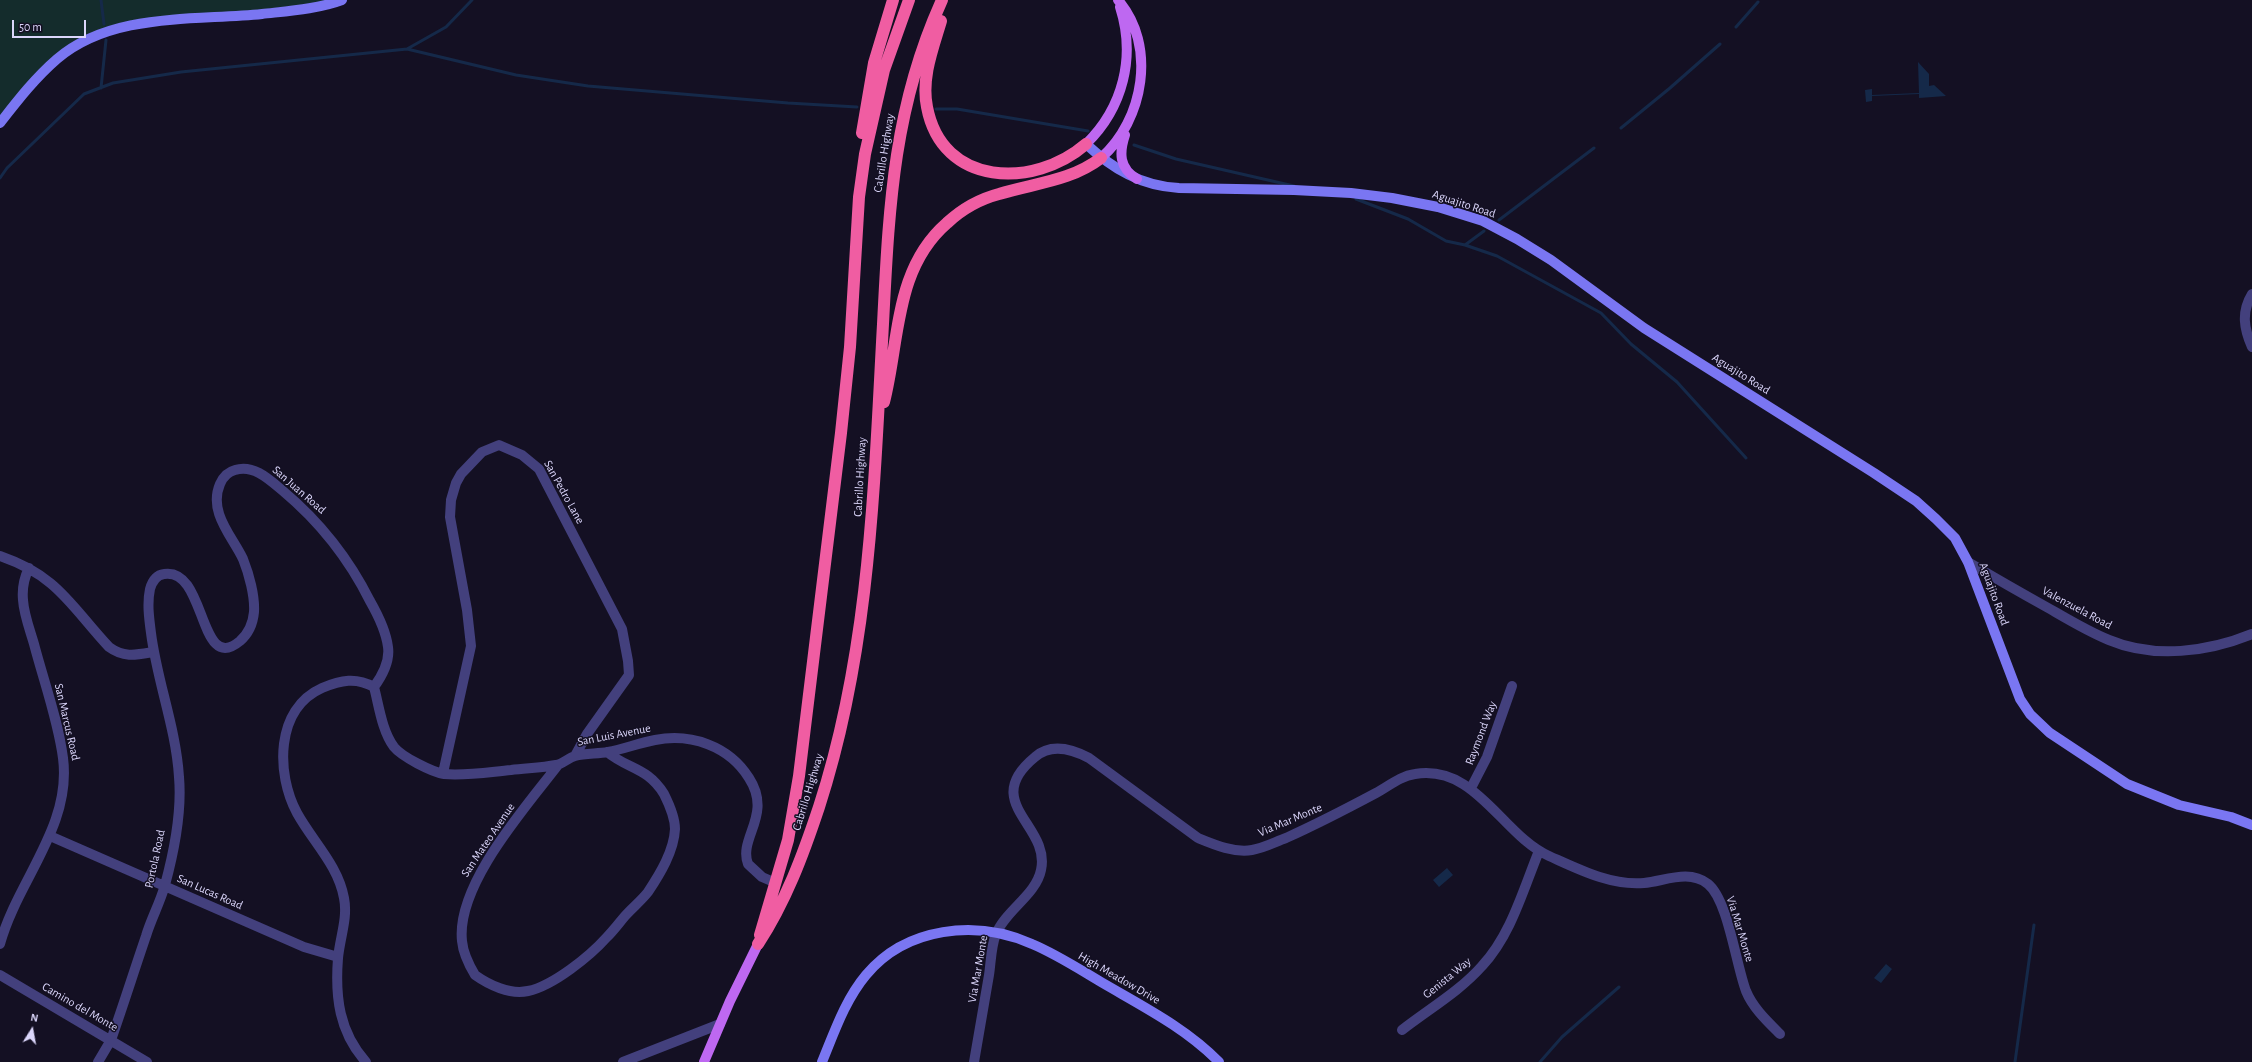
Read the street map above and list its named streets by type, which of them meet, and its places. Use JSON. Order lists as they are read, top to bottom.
{
  "streets": {
    "highway": ["Cabrillo Highway"],
    "street": [
      "Aguajito Road",
      "San Juan Road",
      "San Pedro Lane",
      "Valenzuela Road",
      "San Marcus Road",
      "Raymond Way",
      "San Luis Avenue",
      "Via Mar Monte",
      "San Mateo Avenue",
      "Portola Road",
      "San Lucas Road",
      "High Meadow Drive",
      "Genista Way",
      "Camino del Monte"
    ]
  },
  "crossings": [
    ["Cabrillo Highway", "San Luis Avenue"],
    ["Aguajito Road", "Valenzuela Road"],
    ["San Juan Road", "San Luis Avenue"],
    ["San Juan Road", "Portola Road"],
    ["San Pedro Lane", "San Luis Avenue"],
    ["San Marcus Road", "San Lucas Road"],
    ["Raymond Way", "Via Mar Monte"],
    ["San Luis Avenue", "San Mateo Avenue"],
    ["Via Mar Monte", "High Meadow Drive"],
    ["Via Mar Monte", "Genista Way"],
    ["Portola Road", "San Lucas Road"],
    ["Portola Road", "Camino del Monte"]
  ],
  "scale_bar": "50 m",
  "north": "top"
}
